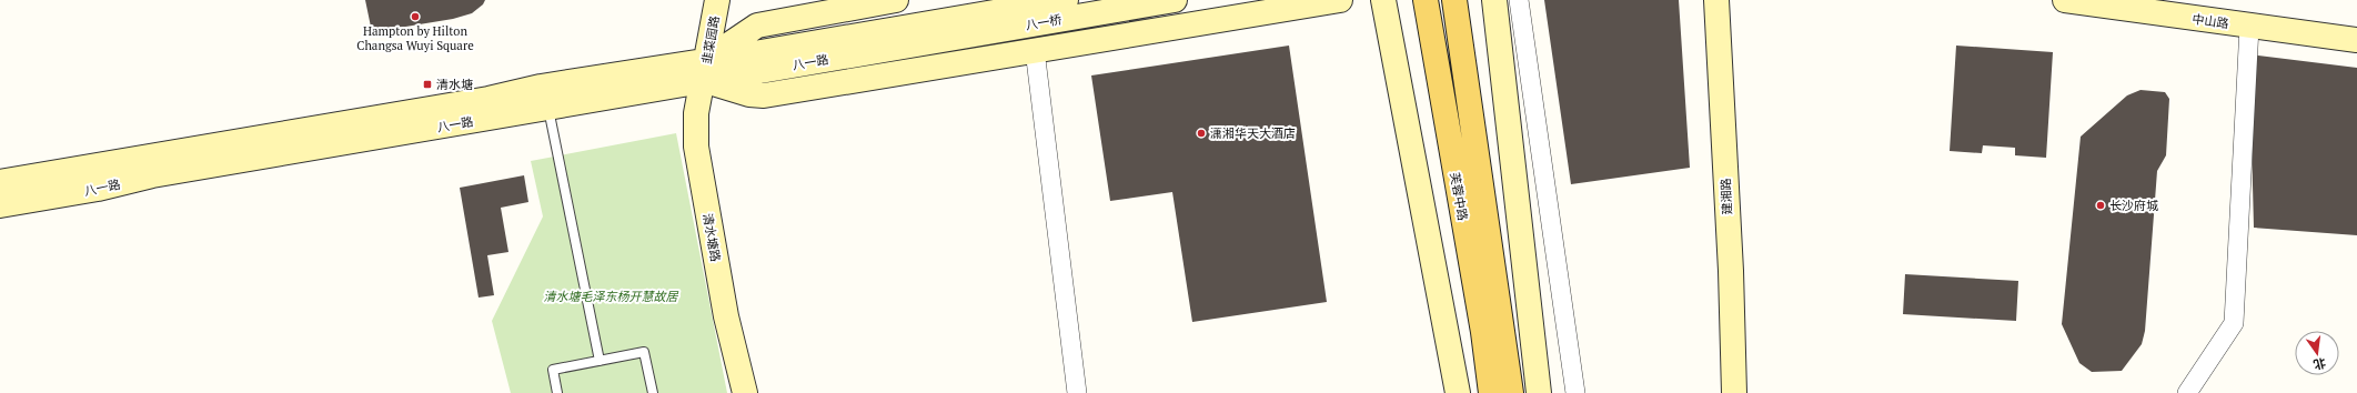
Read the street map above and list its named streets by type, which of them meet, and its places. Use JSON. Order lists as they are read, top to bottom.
{
  "streets": {
    "main road": ["芙蓉中路"],
    "street": [
      "中山路",
      "八一桥",
      "韭菜园路",
      "八一路",
      "建湘路",
      "清水塘路"
    ]
  },
  "crossings": [
    ["八一桥", "八一路"],
    ["韭菜园路", "八一路"],
    ["韭菜园路", "清水塘路"],
    ["八一路", "清水塘路"]
  ],
  "parks": ["清水塘毛泽东杨开慧故居"],
  "places": {
    "other": ["Hampton by Hilton Changsa Wuyi Square", "潇湘华天大酒店", "长沙府城"],
    "transit": ["清水塘"]
  },
  "north": "bottom"
}
